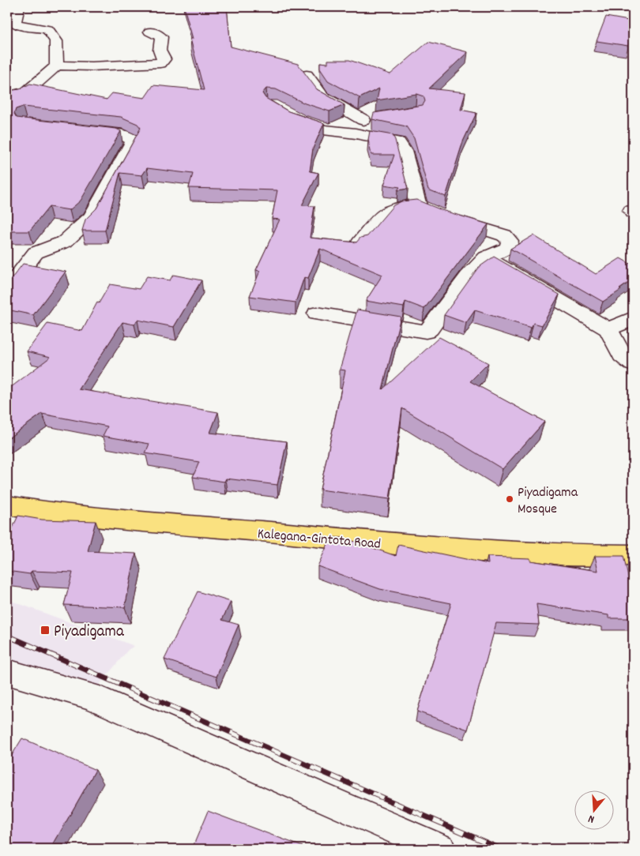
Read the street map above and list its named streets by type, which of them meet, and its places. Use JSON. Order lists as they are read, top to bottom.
{
  "streets": {
    "main road": ["Kalegana-Gintota Road"]
  },
  "places": {
    "other": ["Piyadigama Mosque"],
    "transit": ["Piyadigama"]
  },
  "north": "bottom"
}
